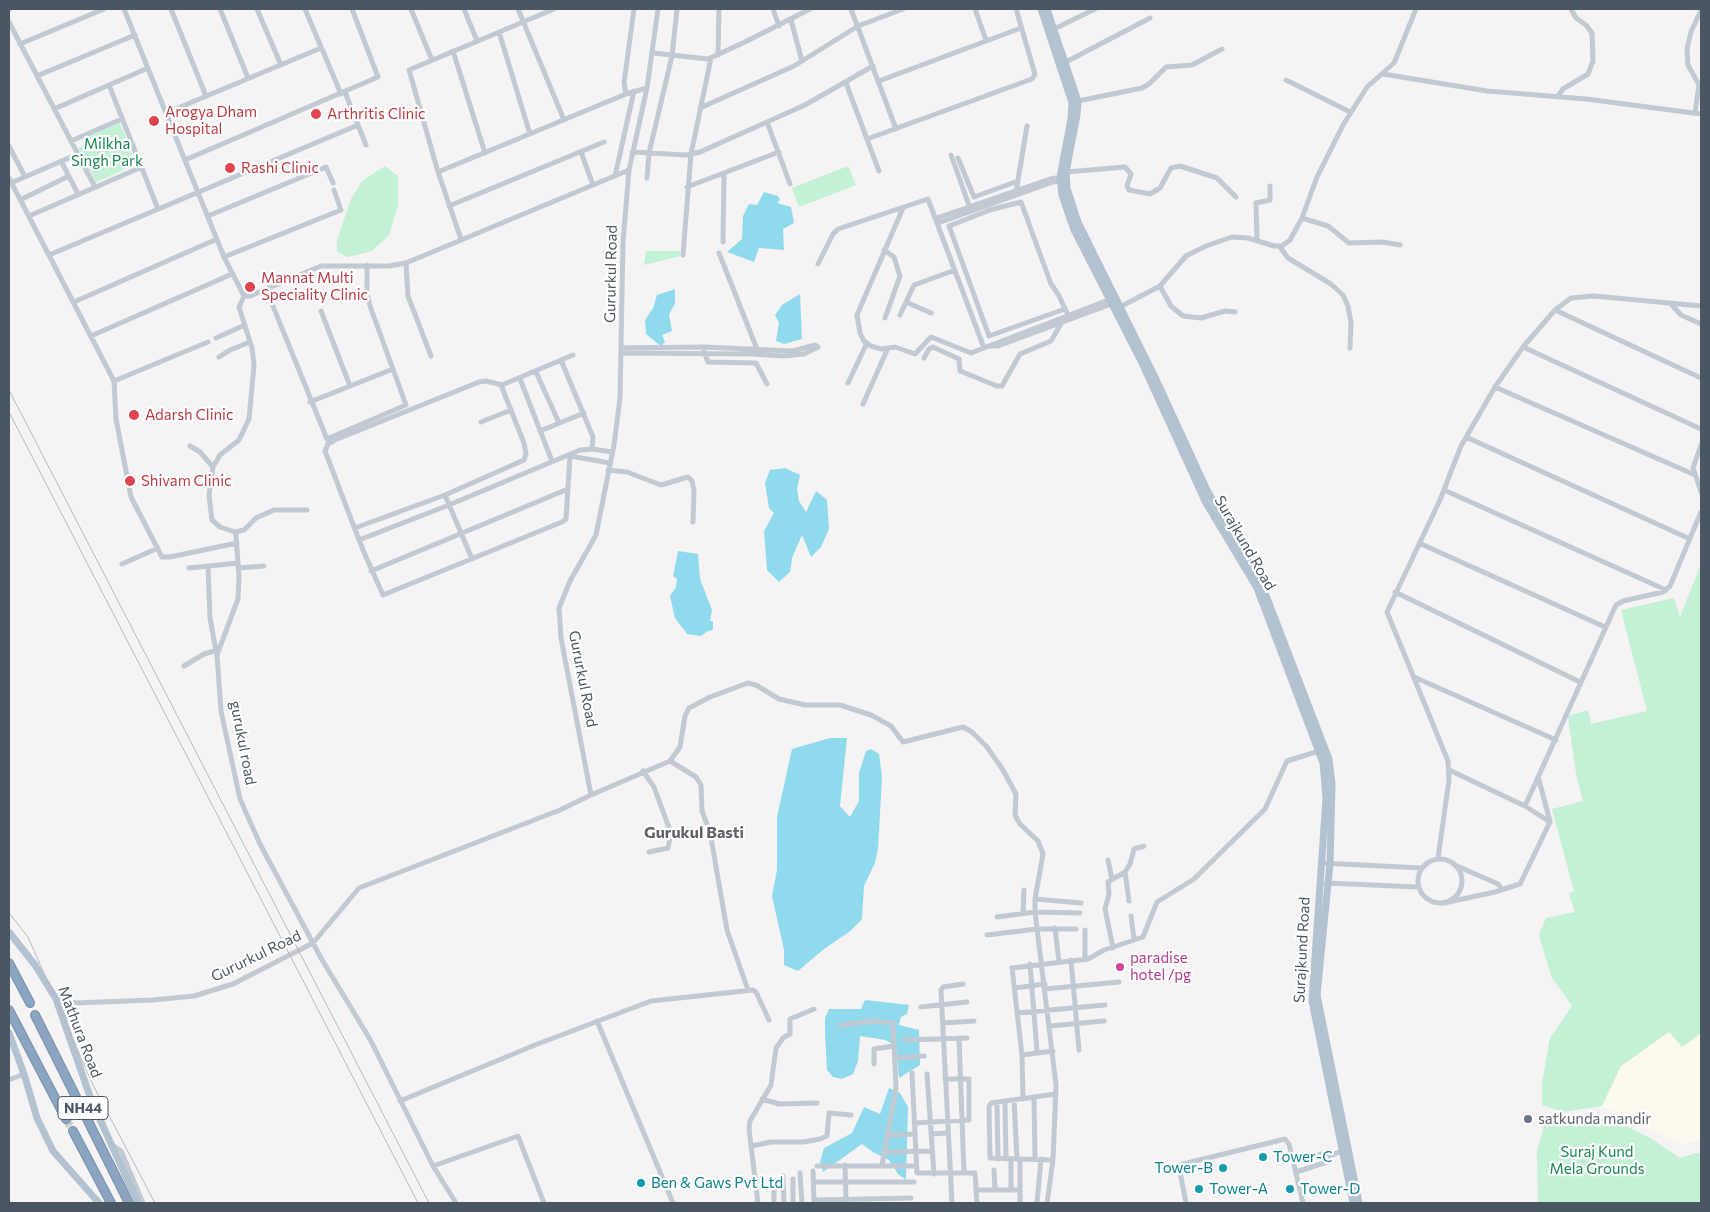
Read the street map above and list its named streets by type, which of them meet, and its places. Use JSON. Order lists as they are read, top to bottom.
{
  "streets": {
    "highway": ["Mathura Road", "NH44"],
    "main road": ["Surajkund Road"],
    "street": ["Gururkul Road", "gurukul road"]
  },
  "crossings": [
    ["Gururkul Road", "gurukul road"],
    ["Gururkul Road", "Mathura Road"]
  ],
  "districts": ["Gurukul Basti"],
  "parks": ["Milkha Singh Park", "Suraj Kund Mela Grounds"],
  "places": [
    "Arthritis Clinic",
    "Arogya Dham Hospital",
    "Rashi Clinic",
    "Mannat Multi Speciality Clinic",
    "Adarsh Clinic",
    "Shivam Clinic",
    "paradise hotel /pg",
    "satkunda mandir",
    "Tower-C",
    "Tower-B",
    "Ben & Gaws Pvt Ltd",
    "Tower-A",
    "Tower-D"
  ]
}
